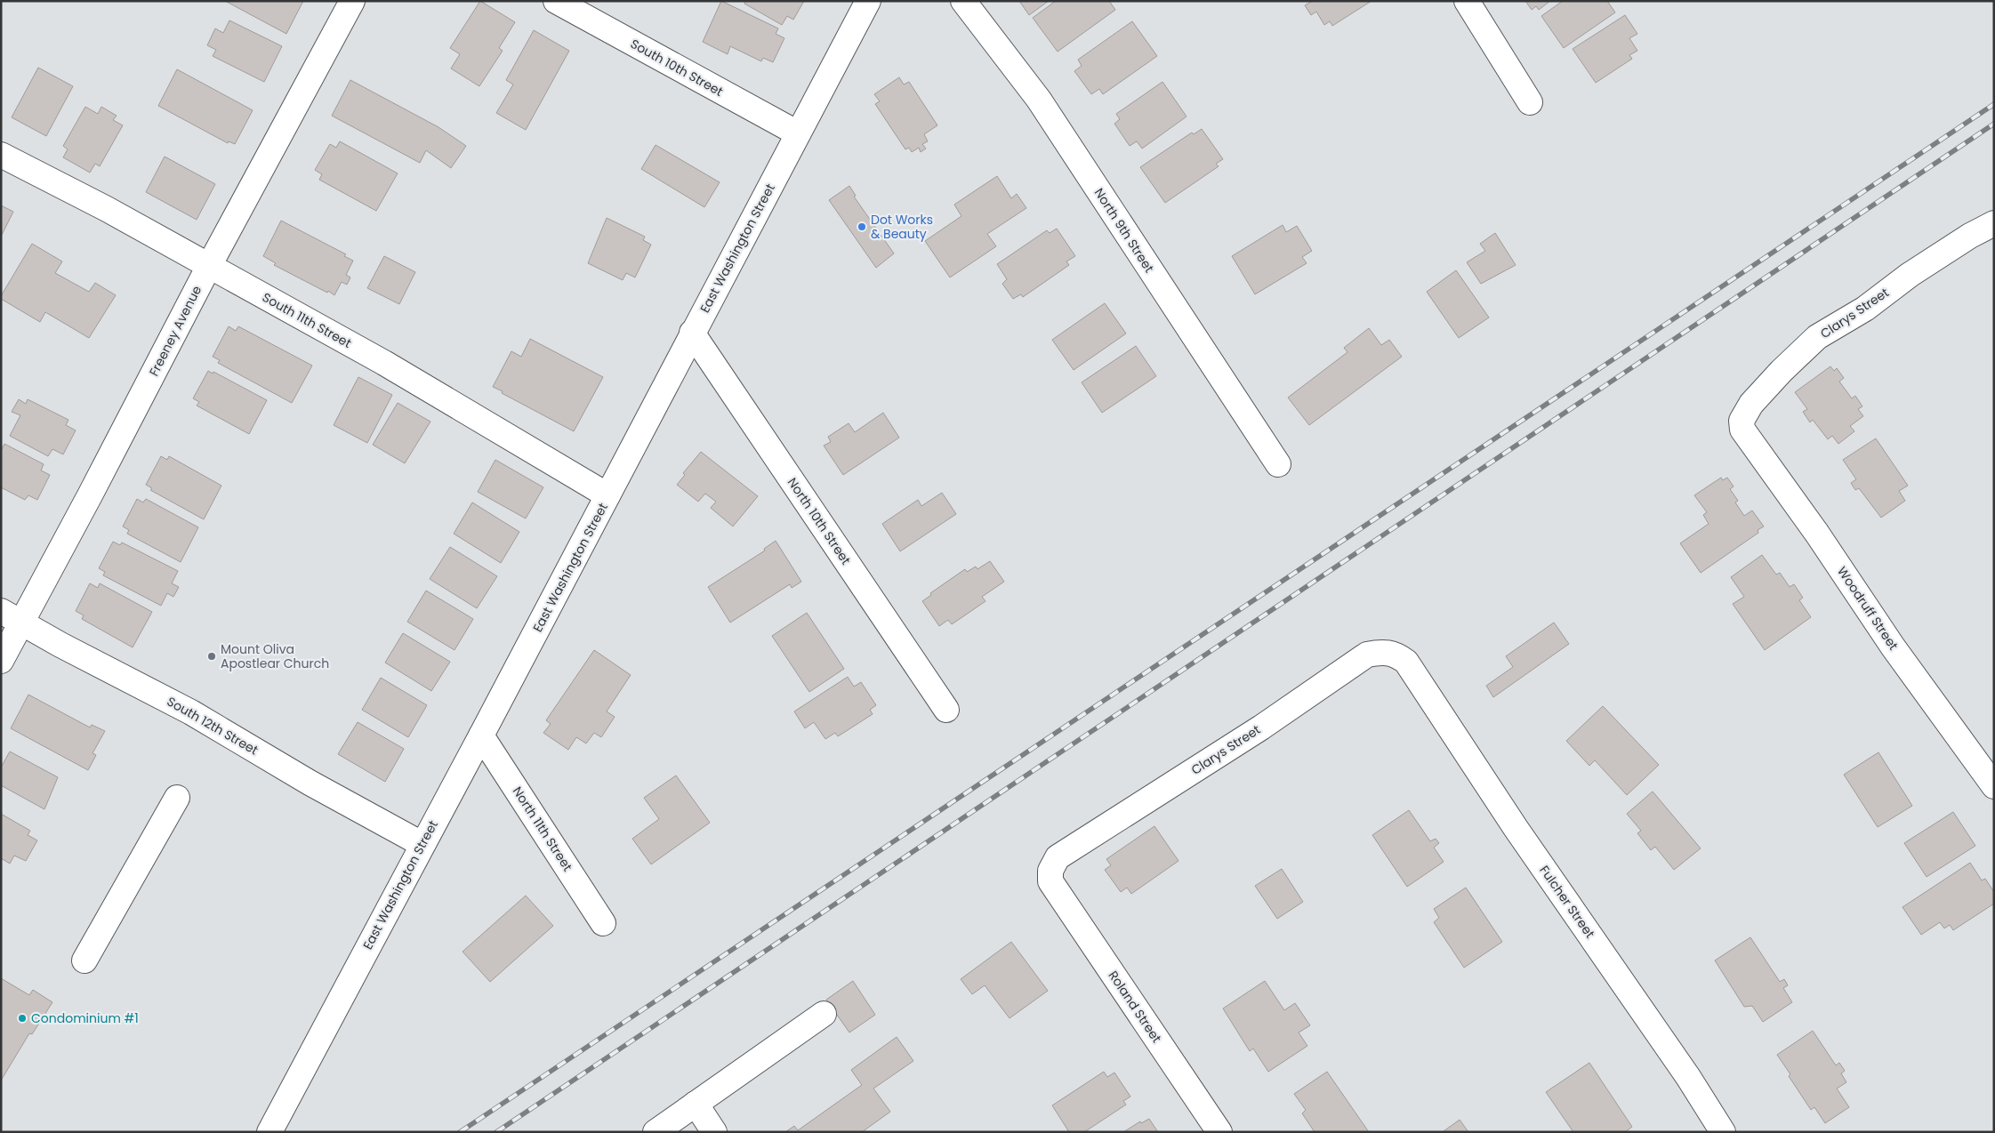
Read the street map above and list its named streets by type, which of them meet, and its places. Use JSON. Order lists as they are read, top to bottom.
{
  "streets": {
    "street": [
      "South 10th Street",
      "North 9th Street",
      "East Washington Street",
      "Clarys Street",
      "South 11th Street",
      "Freeney Avenue",
      "North 10th Street",
      "Woodruff Street",
      "South 12th Street",
      "North 11th Street",
      "Fulcher Street",
      "Roland Street"
    ]
  },
  "crossings": [
    ["South 10th Street", "East Washington Street"],
    ["East Washington Street", "South 11th Street"],
    ["East Washington Street", "North 10th Street"],
    ["East Washington Street", "South 12th Street"],
    ["East Washington Street", "North 11th Street"],
    ["Clarys Street", "Woodruff Street"],
    ["Clarys Street", "Fulcher Street"],
    ["Clarys Street", "Roland Street"],
    ["South 11th Street", "Freeney Avenue"],
    ["Freeney Avenue", "South 12th Street"]
  ],
  "places": ["Dot Works & Beauty", "Mount Oliva Apostlear Church", "Condominium #1"]
}
